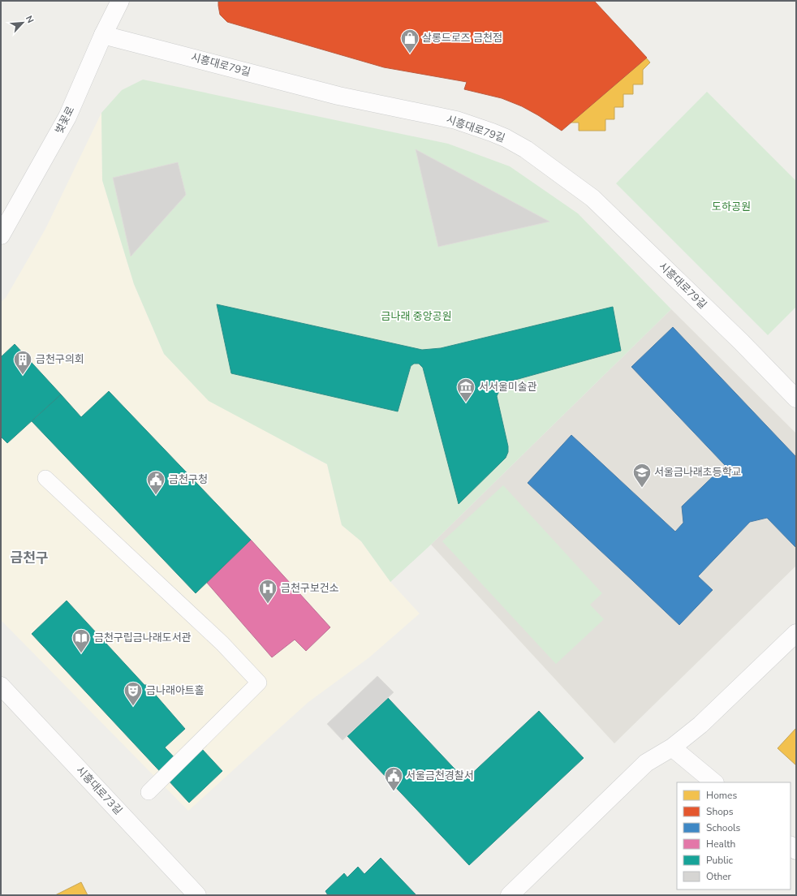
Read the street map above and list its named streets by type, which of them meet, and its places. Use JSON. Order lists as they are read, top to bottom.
{
  "streets": {
    "street": ["시흥대로79길", "벚꽃로", "시흥대로73길"]
  },
  "crossings": [
    ["시흥대로79길", "벚꽃로"]
  ],
  "districts": ["금천구"],
  "parks": ["도하공원", "금나래 중앙공원"],
  "places": {
    "shop": ["살롱드로즈 금천점"],
    "building": ["금천구의회"],
    "museum": ["서서울미술관"],
    "school or university": ["서울금나래초등학교"],
    "public building": ["금천구청", "서울금천경찰서"],
    "hospital": ["금천구보건소"],
    "library": ["금천구립금나래도서관"],
    "theatre": ["금나래아트홀"]
  },
  "legend": [
    "Homes",
    "Shops",
    "Schools",
    "Health",
    "Public",
    "Other"
  ],
  "north": "top right"
}
